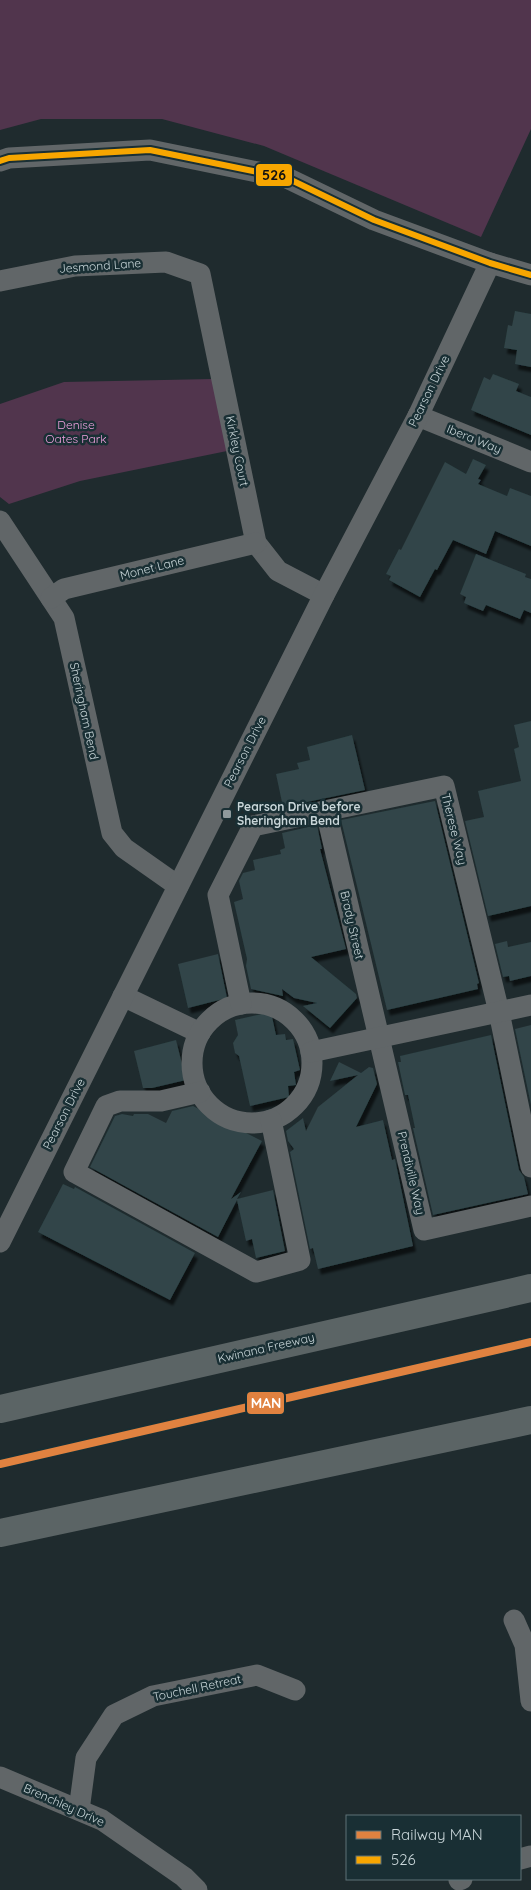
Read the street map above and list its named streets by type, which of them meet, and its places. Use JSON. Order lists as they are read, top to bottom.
{
  "streets": {
    "highway": ["Kwinana Freeway"],
    "street": [
      "Jesmond Lane",
      "Pearson Drive",
      "Ibera Way",
      "Kirkley Court",
      "Monet Lane",
      "Sheringham Bend",
      "Therese Way",
      "Brady Street",
      "Prendiville Way",
      "Touchell Retreat",
      "Brenchley Drive"
    ]
  },
  "crossings": [
    ["Jesmond Lane", "Kirkley Court"],
    ["Pearson Drive", "Ibera Way"],
    ["Pearson Drive", "Kirkley Court"],
    ["Pearson Drive", "Sheringham Bend"],
    ["Kirkley Court", "Monet Lane"],
    ["Monet Lane", "Sheringham Bend"],
    ["Therese Way", "Brady Street"],
    ["Brady Street", "Prendiville Way"],
    ["Touchell Retreat", "Brenchley Drive"]
  ],
  "parks": ["Denise Oates Park"],
  "places": {
    "transit": ["Pearson Drive before Sheringham Bend"]
  },
  "lines": ["transit line 526", "rail line MAN"],
  "legend": ["Railway MAN", "526"]
}
